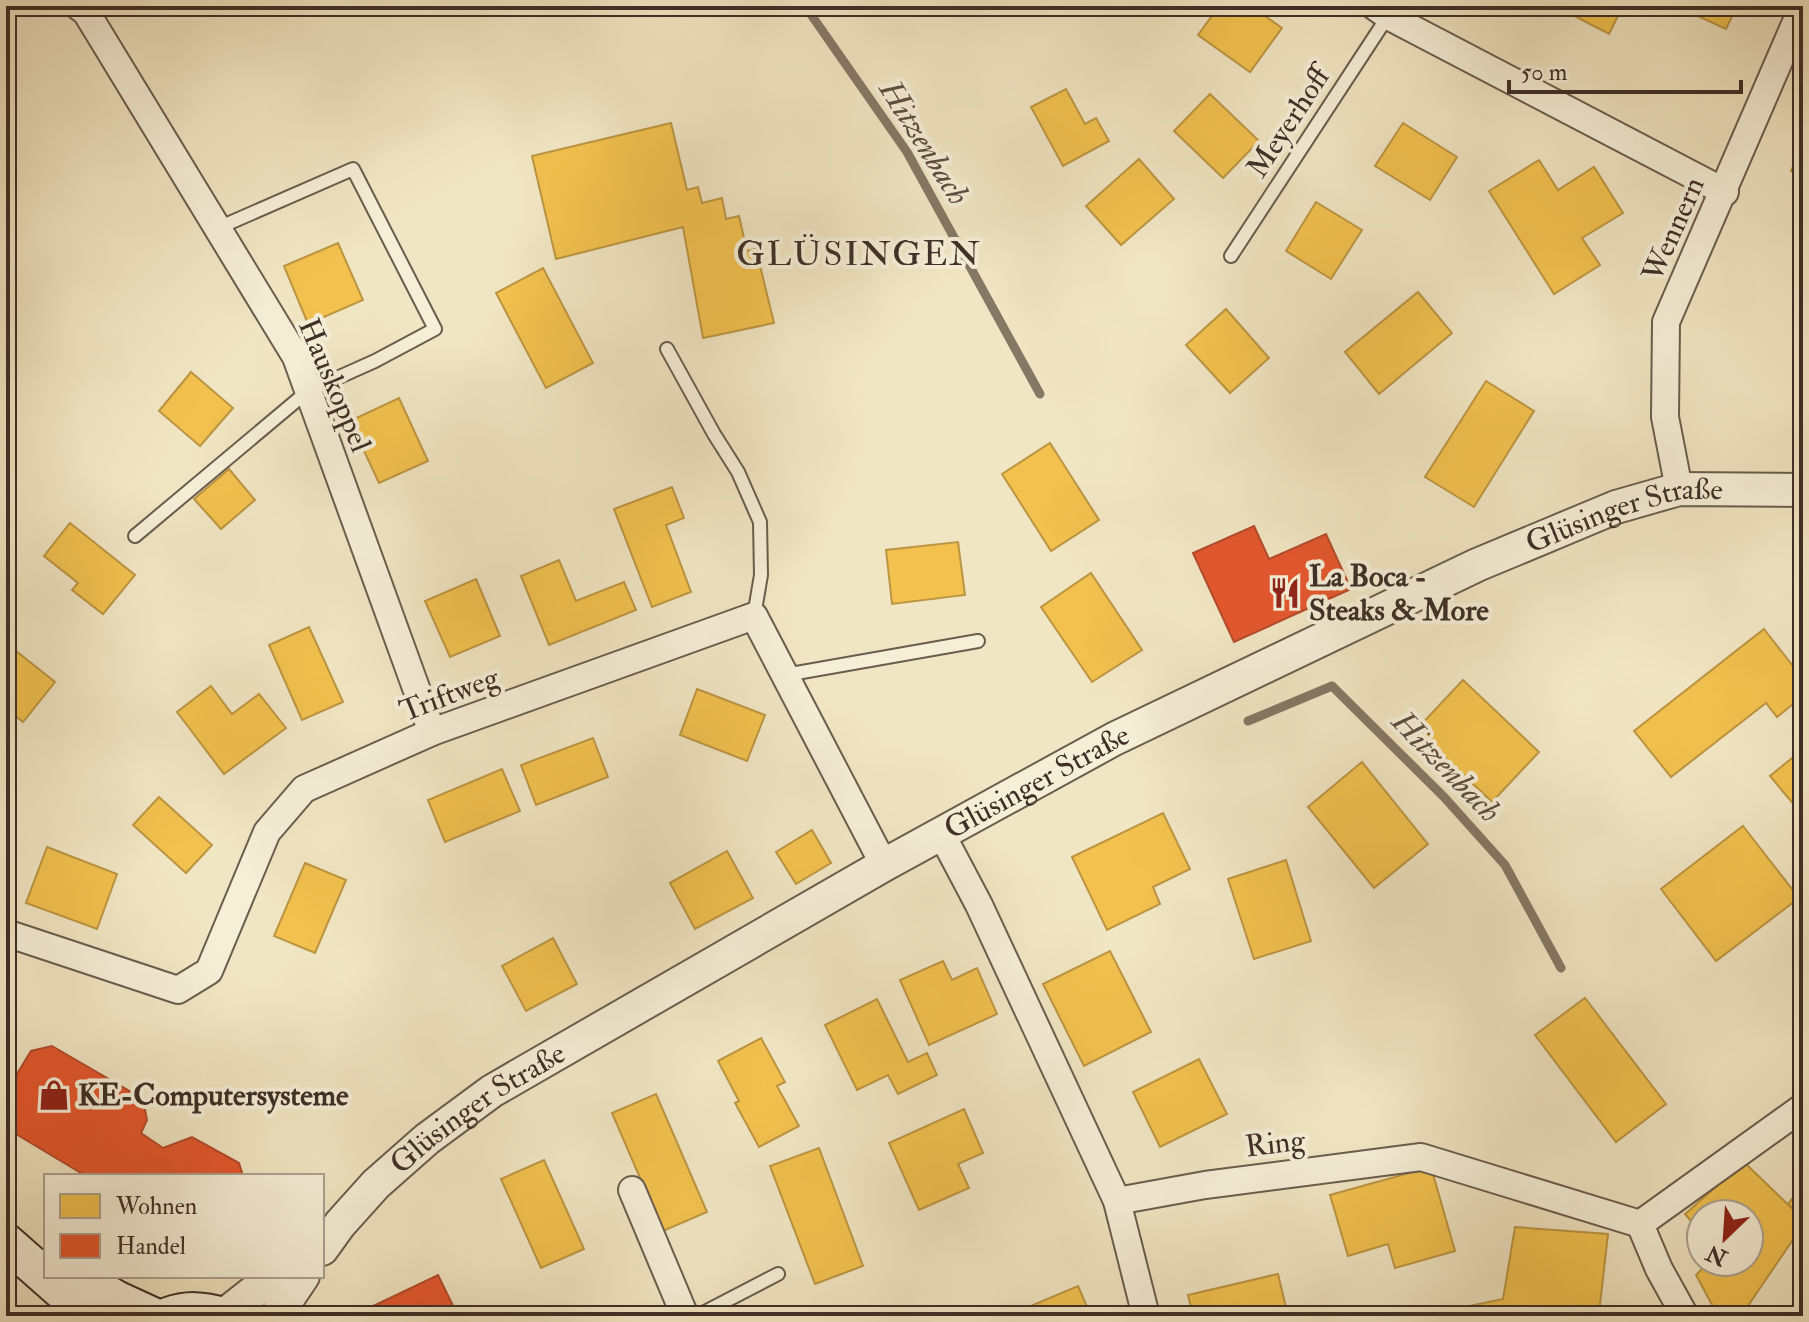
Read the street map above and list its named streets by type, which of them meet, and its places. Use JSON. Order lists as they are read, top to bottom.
{
  "streets": {
    "street": [
      "Wennern",
      "Hauskoppel",
      "Glüsinger Straße",
      "Triftweg",
      "Ring"
    ],
    "lane": ["Meyerhoff"]
  },
  "crossings": [
    ["Wennern", "Glüsinger Straße"],
    ["Hauskoppel", "Triftweg"]
  ],
  "districts": ["GLÜSINGEN"],
  "water": ["Hitzenbach"],
  "places": {
    "restaurant": ["La Boca - Steaks & More"],
    "shop": ["KE-Computersysteme"]
  },
  "legend": ["Wohnen", "Handel"],
  "scale_bar": "50 m",
  "north": "bottom left"
}
